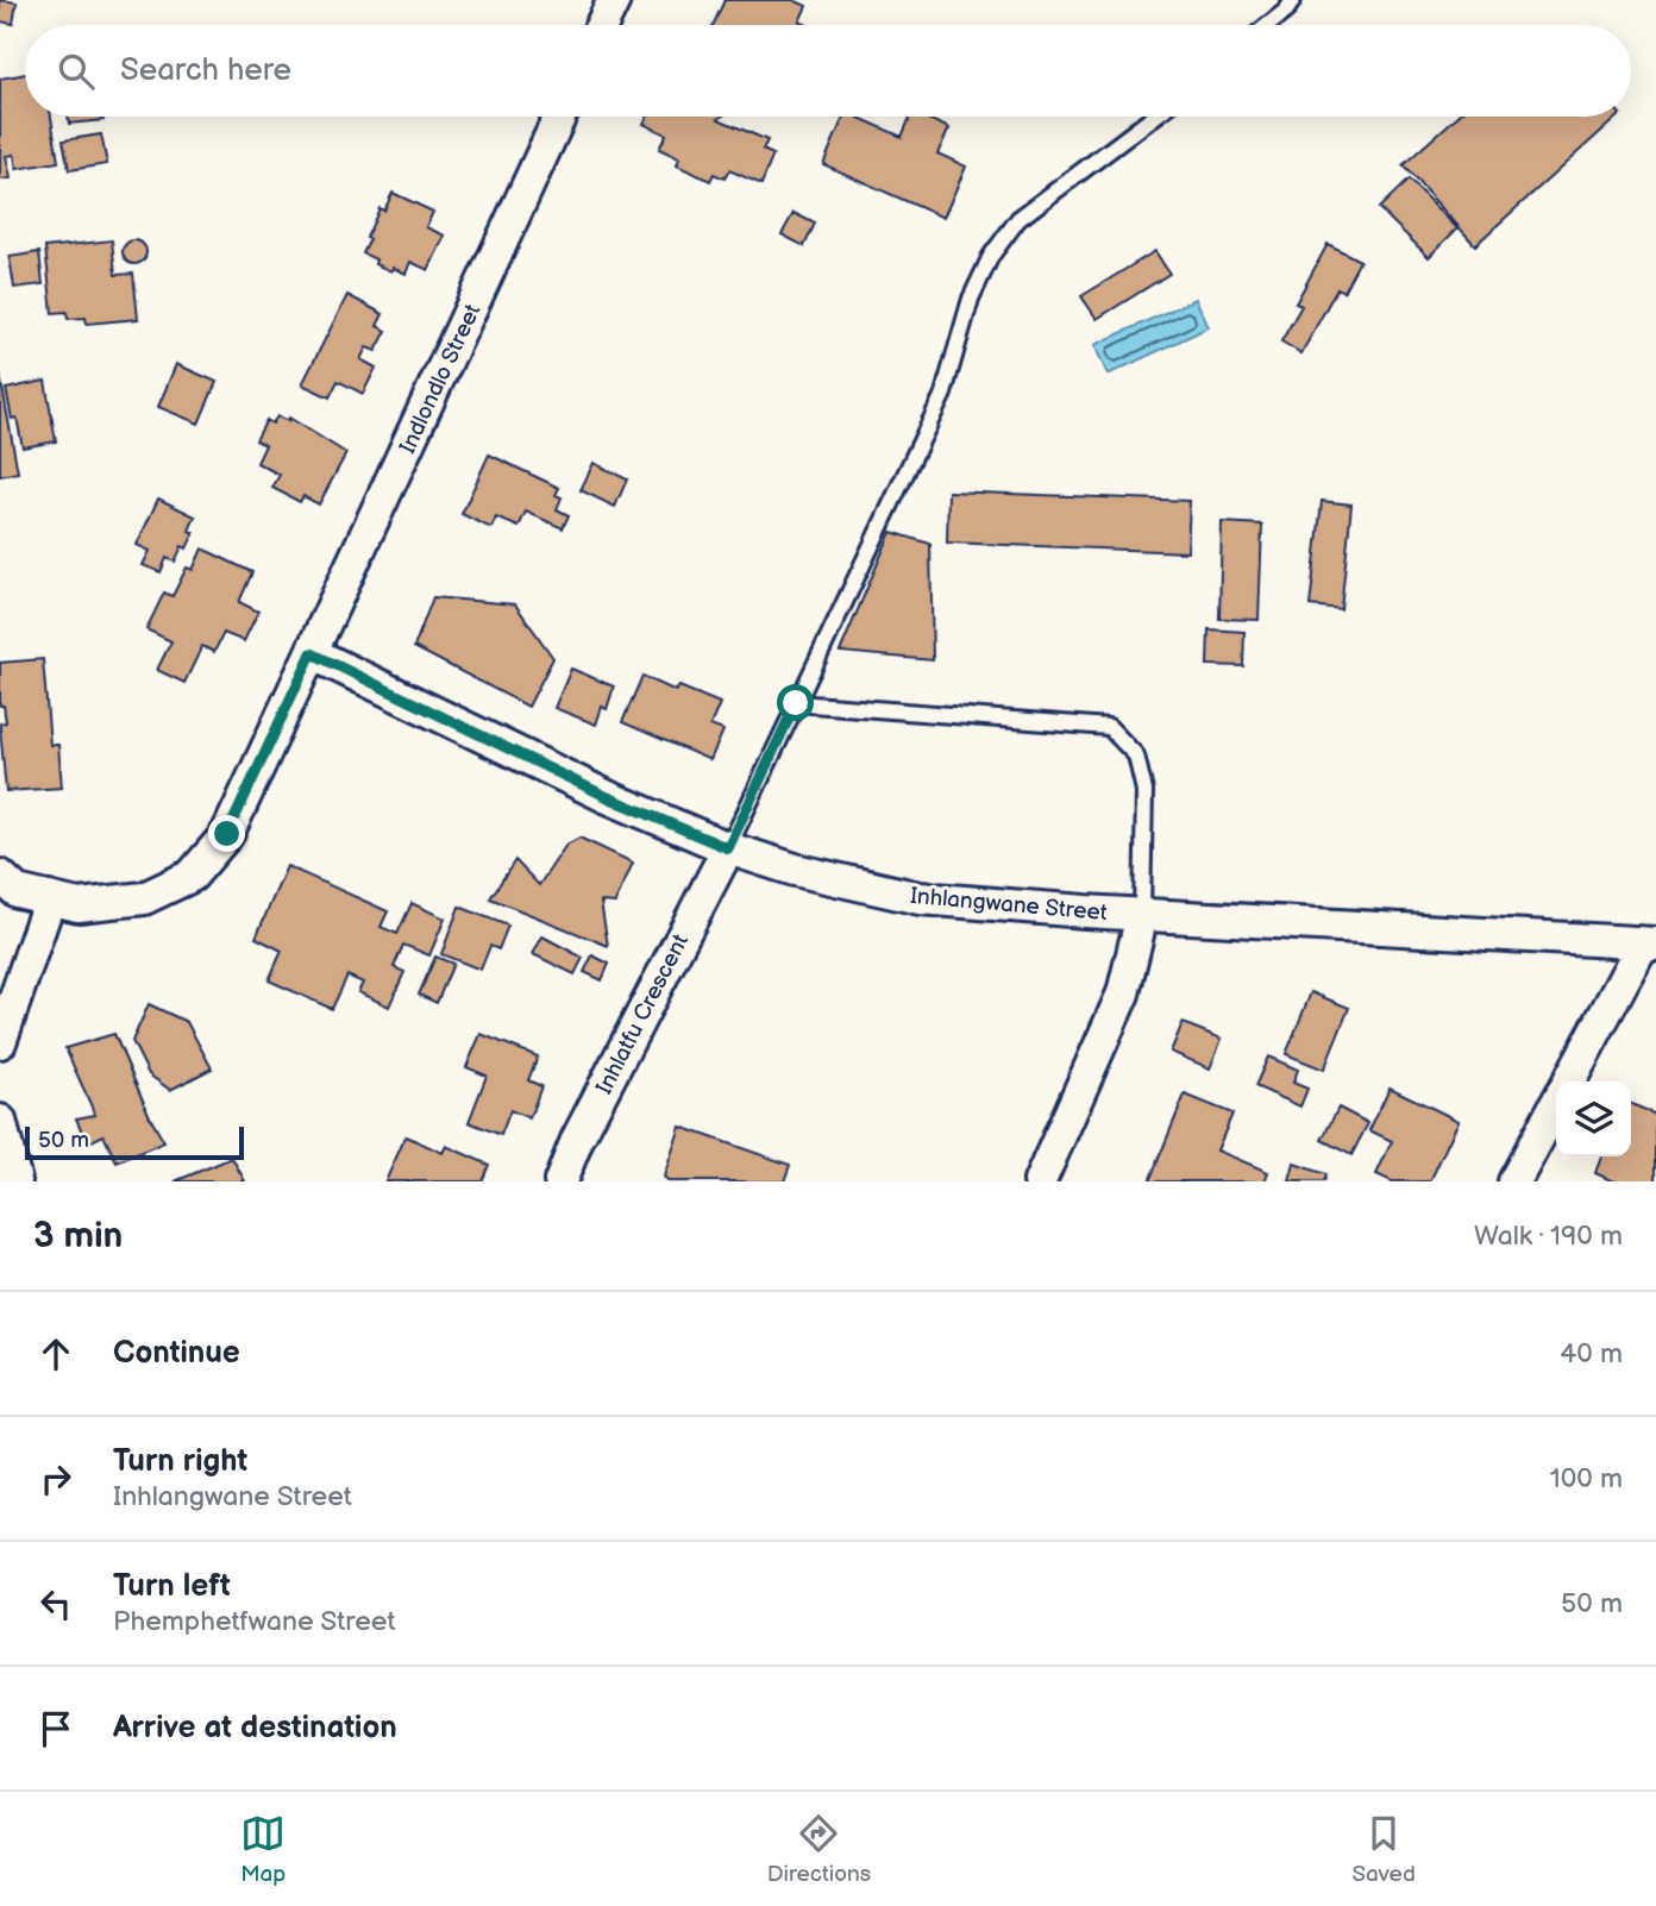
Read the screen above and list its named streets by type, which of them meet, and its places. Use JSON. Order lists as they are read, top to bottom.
{
  "streets": {
    "street": ["Indlondlo Street", "Inhlangwane Street", "Inhlatfu Crescent"]
  },
  "crossings": [
    ["Indlondlo Street", "Inhlangwane Street"],
    ["Inhlangwane Street", "Inhlatfu Crescent"]
  ],
  "scale_bar": "50 m",
  "page": {
    "search": "Search here",
    "scale": "50 m",
    "heading": ["3 min", "Walk · 190 m"],
    "list": [
      ["Continue", "40 m"],
      ["Turn right", "Inhlangwane Street", "100 m"],
      ["Turn left", "Phemphetfwane Street", "50 m"],
      "Arrive at destination"
    ],
    "nav": ["Map", "Directions", "Saved"]
  }
}
